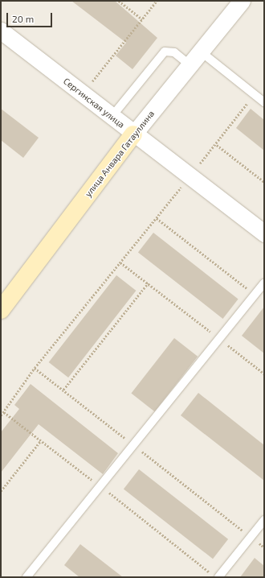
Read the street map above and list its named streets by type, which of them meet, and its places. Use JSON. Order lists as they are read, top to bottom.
{
  "streets": {
    "street": ["Сергинская улица", "улица Анвара Гатауллина"]
  },
  "crossings": [
    ["Сергинская улица", "улица Анвара Гатауллина"]
  ],
  "scale_bar": "20 m"
}
